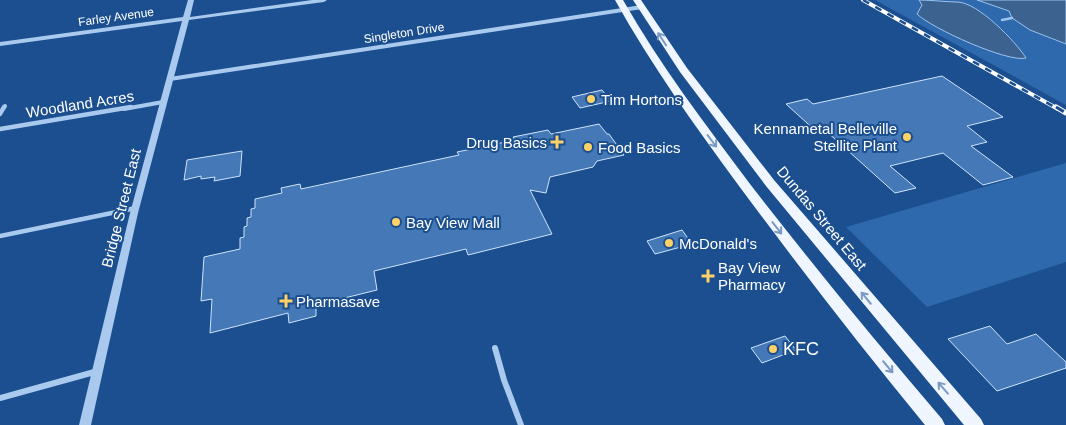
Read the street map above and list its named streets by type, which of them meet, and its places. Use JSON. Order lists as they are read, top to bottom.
{
  "streets": {
    "main road": ["Dundas Street East"],
    "street": [
      "Farley Avenue",
      "Singleton Drive",
      "Woodland Acres",
      "Bridge Street East"
    ]
  },
  "crossings": [
    ["Farley Avenue", "Bridge Street East"],
    ["Singleton Drive", "Bridge Street East"],
    ["Singleton Drive", "Dundas Street East"],
    ["Woodland Acres", "Bridge Street East"]
  ],
  "places": {
    "other": [
      "Tim Hortons",
      "Kennametal Belleville Stellite Plant",
      "Food Basics",
      "Bay View Mall",
      "McDonald's",
      "KFC"
    ],
    "health": ["Drug Basics", "Bay View Pharmacy", "Pharmasave"]
  }
}
